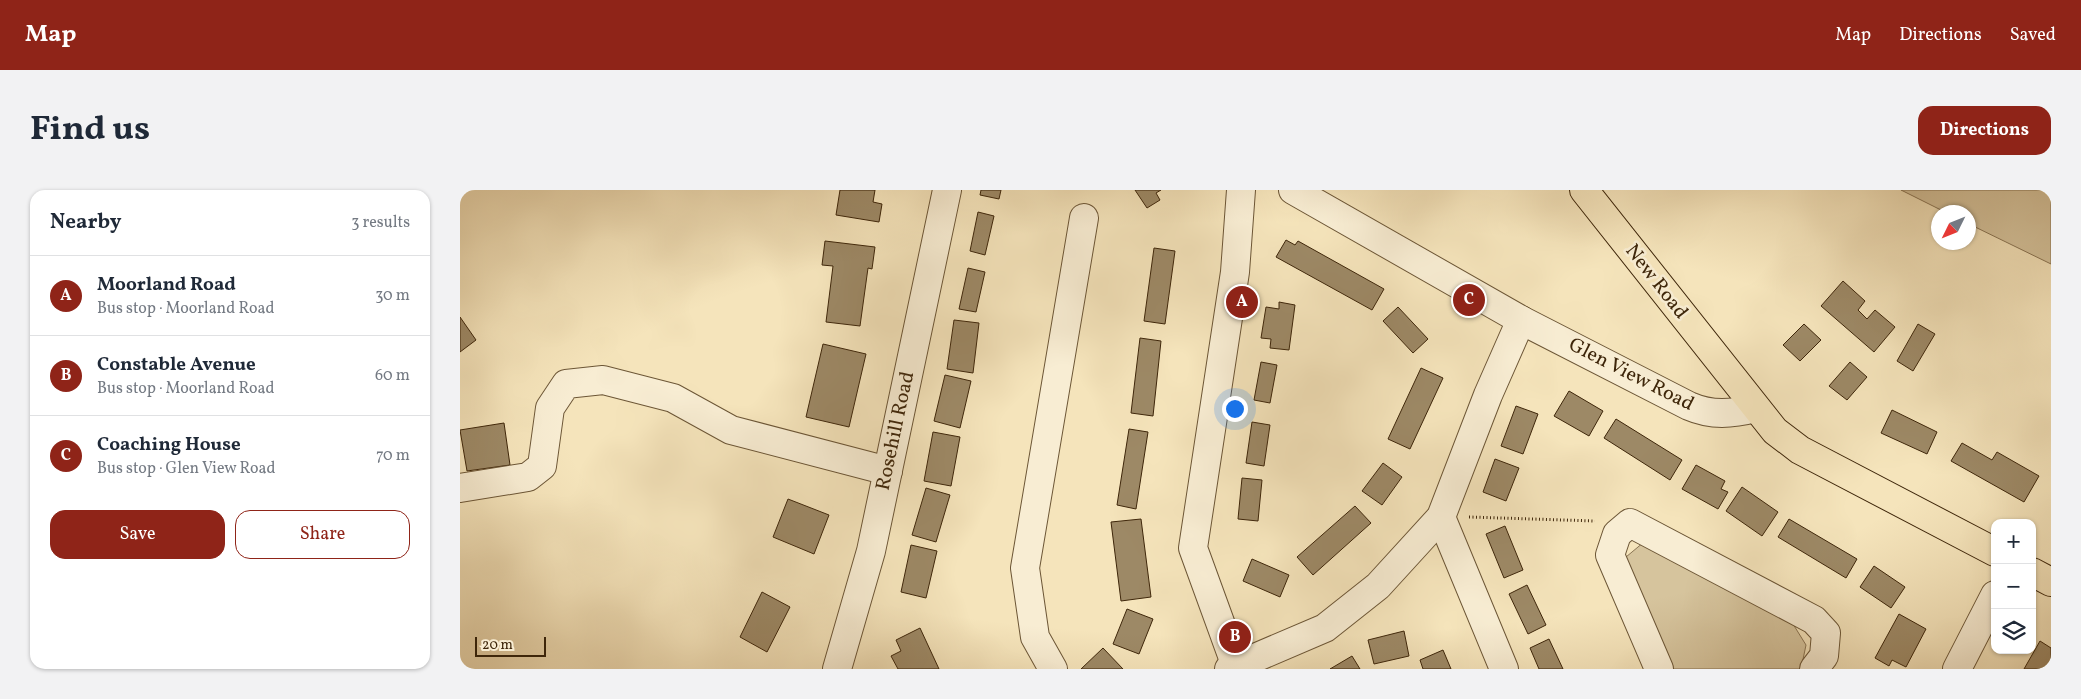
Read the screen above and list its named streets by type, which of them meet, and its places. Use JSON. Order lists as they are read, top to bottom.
{
  "streets": {
    "highway": ["New Road"],
    "street": ["Glen View Road", "Rosehill Road"]
  },
  "crossings": [
    ["New Road", "Glen View Road"]
  ],
  "scale_bar": "20 m",
  "north": "bottom left",
  "page": {
    "header": "Map",
    "nav": ["Map", "Directions", "Saved"],
    "title": "Find us",
    "buttons": [
      "Directions",
      ["Save", "Share"]
    ],
    "heading": ["Nearby", "3 results"],
    "list": [
      {
        "mark": "A",
        "name": "Moorland Road",
        "note": "Bus stop · Moorland Road",
        "value": "30 m"
      },
      {
        "mark": "B",
        "name": "Constable Avenue",
        "note": "Bus stop · Moorland Road",
        "value": "60 m"
      },
      {
        "mark": "C",
        "name": "Coaching House",
        "note": "Bus stop · Glen View Road",
        "value": "70 m"
      }
    ],
    "pins": ["C", "A", "B"],
    "map_buttons": ["+", "−"],
    "scale": "20 m"
  }
}
